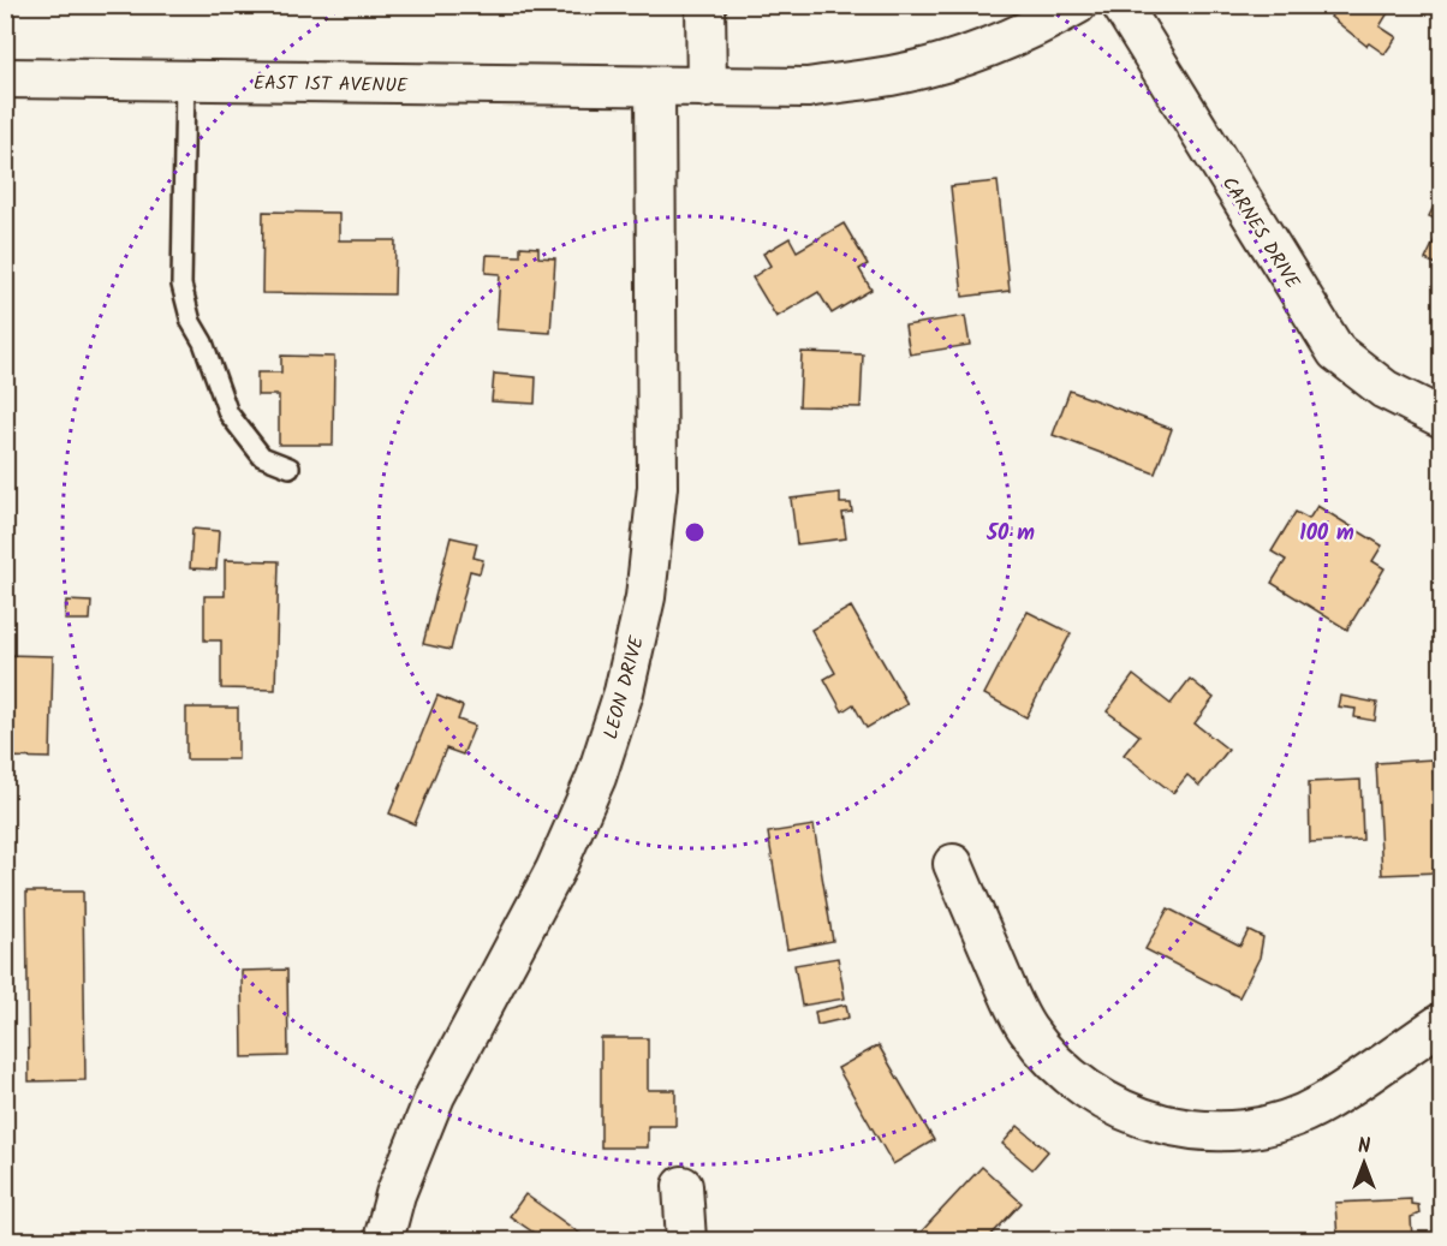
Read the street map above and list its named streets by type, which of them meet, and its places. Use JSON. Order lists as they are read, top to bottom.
{
  "streets": {
    "street": ["EAST 1ST AVENUE", "CARNES DRIVE", "LEON DRIVE"]
  },
  "crossings": [
    ["EAST 1ST AVENUE", "LEON DRIVE"]
  ],
  "north": "top",
  "rings": ["50 m", "100 m"]
}
